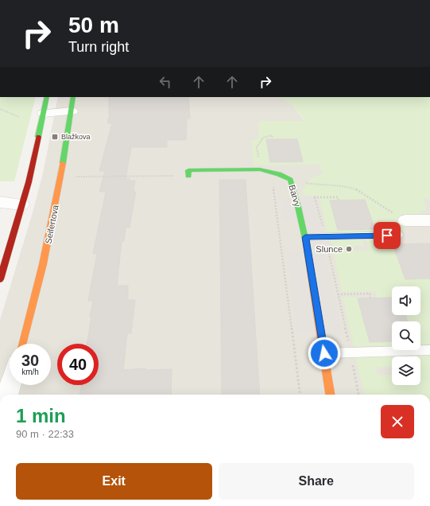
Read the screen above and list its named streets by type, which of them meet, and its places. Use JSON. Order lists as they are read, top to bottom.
{
  "streets": {
    "street": ["Barvy", "Seifertova"]
  },
  "places": {
    "transit": ["Blažkova"],
    "other": ["Slunce"]
  },
  "page": {
    "turn": ["50 m", "Turn right"],
    "speed": "30 km/h",
    "limit": "40",
    "heading": ["1 min", "90 m · 22:33"],
    "buttons": ["Exit", "Share"]
  }
}
